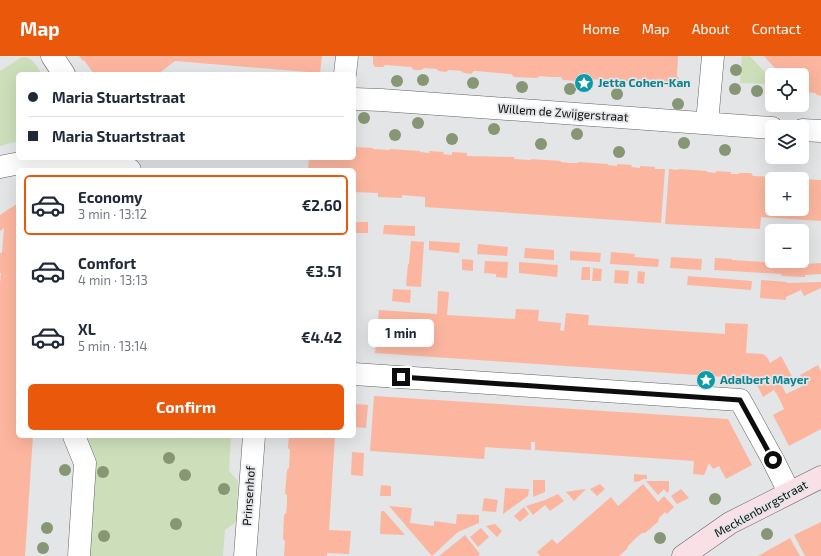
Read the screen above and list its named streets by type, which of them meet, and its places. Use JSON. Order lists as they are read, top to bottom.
{
  "streets": {
    "main road": ["Mecklenburgstraat"],
    "street": ["Willem de Zwijgerstraat", "Prinsenhof"]
  },
  "places": {
    "place": ["Jetta Cohen-Kan", "Adalbert Mayer"]
  },
  "page": {
    "header": "Map",
    "nav": [
      "Home",
      "Map",
      "About",
      "Contact"
    ],
    "map_buttons": ["+", "−"],
    "banner": ["Maria Stuartstraat", "Maria Stuartstraat"],
    "list": [
      {
        "name": "Economy",
        "note": "3 min · 13:12",
        "value": "€2.60"
      },
      {
        "name": "Comfort",
        "note": "4 min · 13:13",
        "value": "€3.51"
      },
      {
        "name": "XL",
        "note": "5 min · 13:14",
        "value": "€4.42"
      }
    ],
    "bubble": "1 min",
    "buttons": "Confirm"
  }
}
